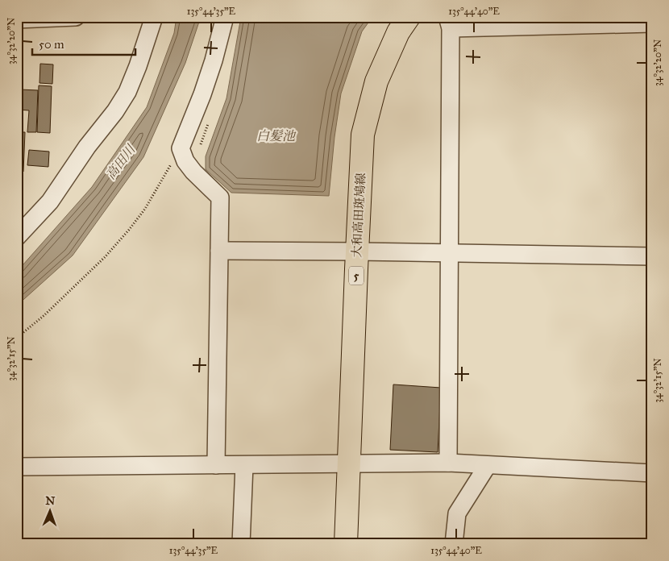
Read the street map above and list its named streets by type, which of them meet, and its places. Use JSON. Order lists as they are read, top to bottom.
{
  "streets": {
    "main road": ["大和高田斑鳩線", "5"]
  },
  "water": ["白髪池", "高田川"],
  "scale_bar": "50 m",
  "north": "top",
  "coordinates": [
    "135°44'35\"E",
    "135°44'40\"E",
    "34°32'20\"N",
    "34°32'15\"N"
  ]
}
